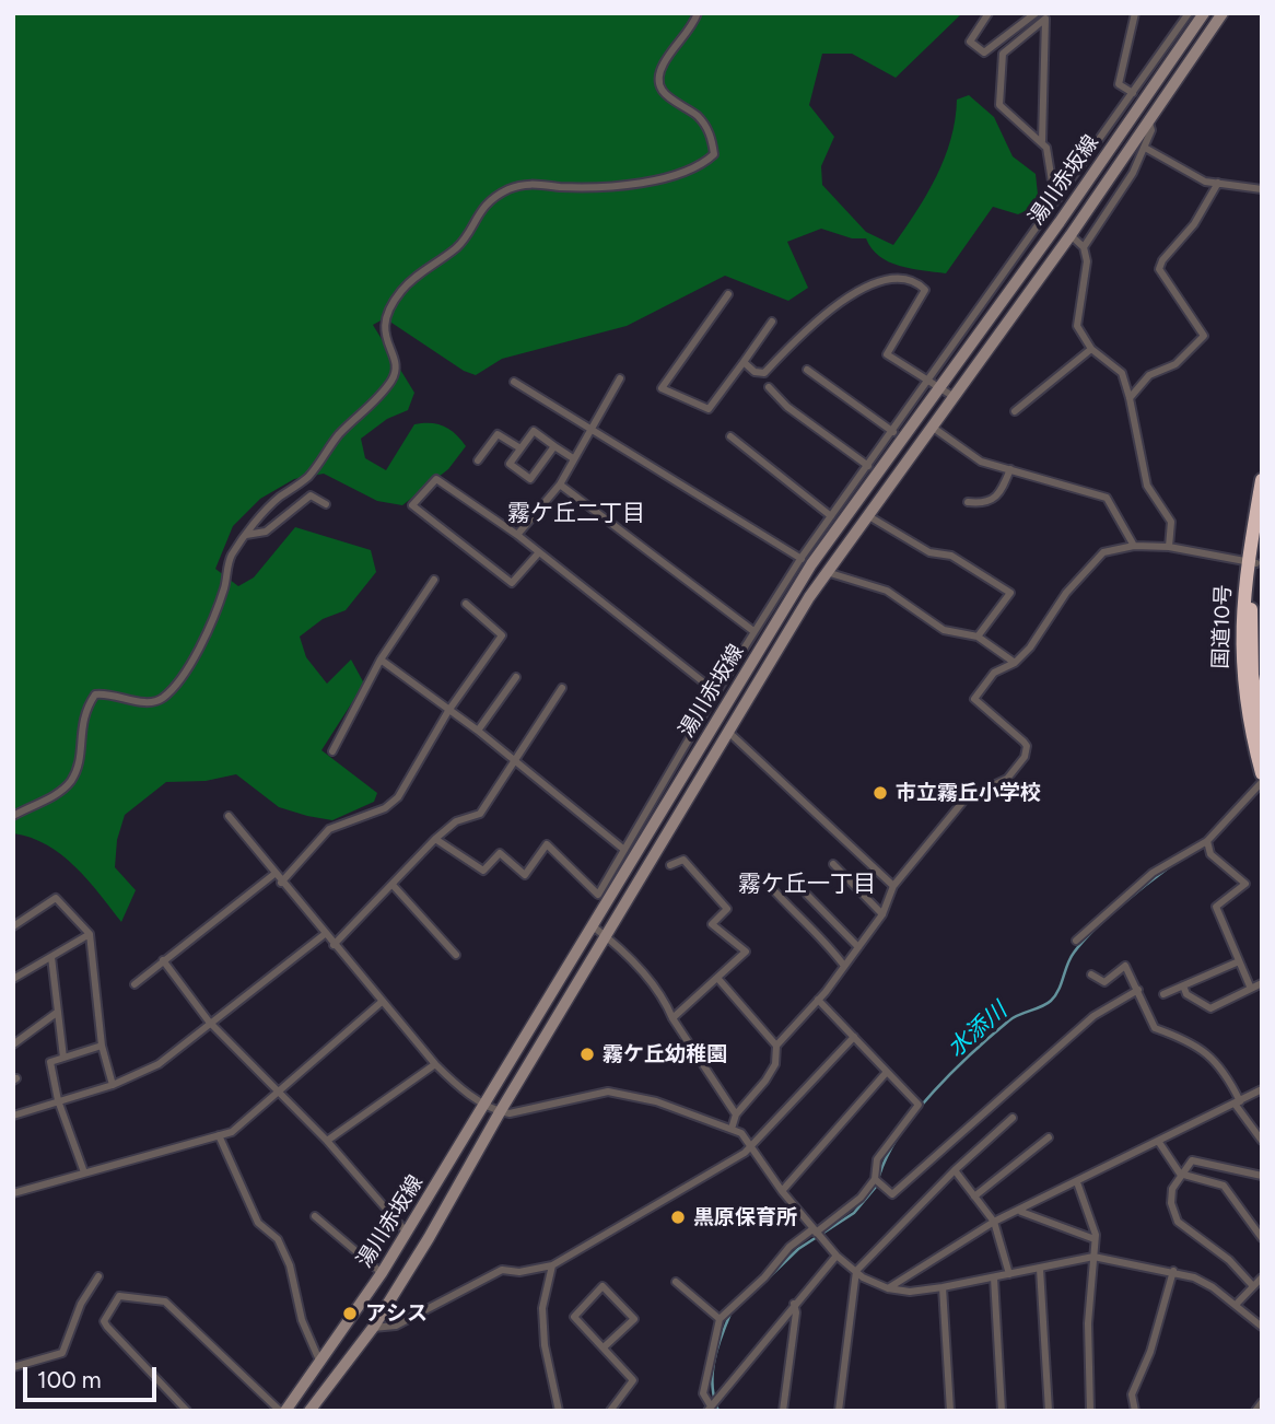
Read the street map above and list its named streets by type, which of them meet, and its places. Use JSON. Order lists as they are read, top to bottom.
{
  "streets": {
    "highway": ["国道10号"],
    "main road": ["湯川赤坂線"]
  },
  "districts": ["霧ケ丘二丁目", "霧ケ丘一丁目"],
  "water": ["水添川"],
  "places": [
    "市立霧丘小学校",
    "霧ケ丘幼稚園",
    "黒原保育所",
    "アシス"
  ],
  "scale_bar": "100 m"
}
